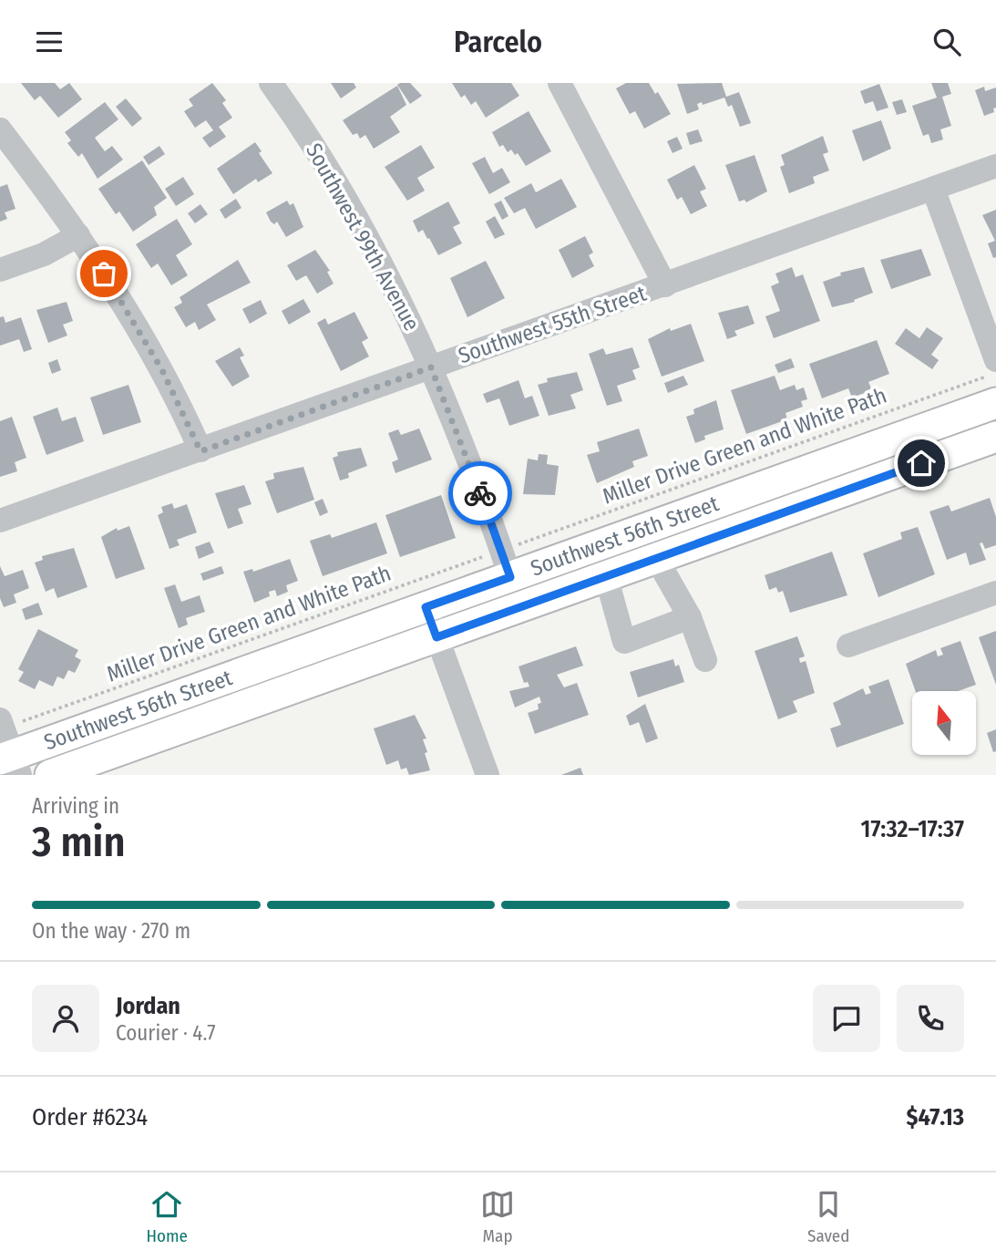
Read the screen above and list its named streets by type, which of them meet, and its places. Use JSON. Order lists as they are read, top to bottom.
{
  "streets": {
    "main road": ["Southwest 56th Street"],
    "street": ["Southwest 99th Avenue", "Southwest 55th Street"],
    "path": ["Miller Drive Green and White Path"]
  },
  "crossings": [
    ["Southwest 99th Avenue", "Southwest 55th Street"],
    ["Southwest 99th Avenue", "Southwest 56th Street"],
    ["Miller Drive Green and White Path", "Southwest 56th Street"]
  ],
  "north": "top",
  "page": {
    "header": "Parcelo",
    "heading": ["3 min", "Arriving in", "17:32–17:37"],
    "panel": [
      "Jordan",
      "Courier · 4.7",
      "Order #6234",
      "$47.13"
    ],
    "bar": "On the way · 270 m",
    "tabs": ["Home", "Map", "Saved"]
  }
}
